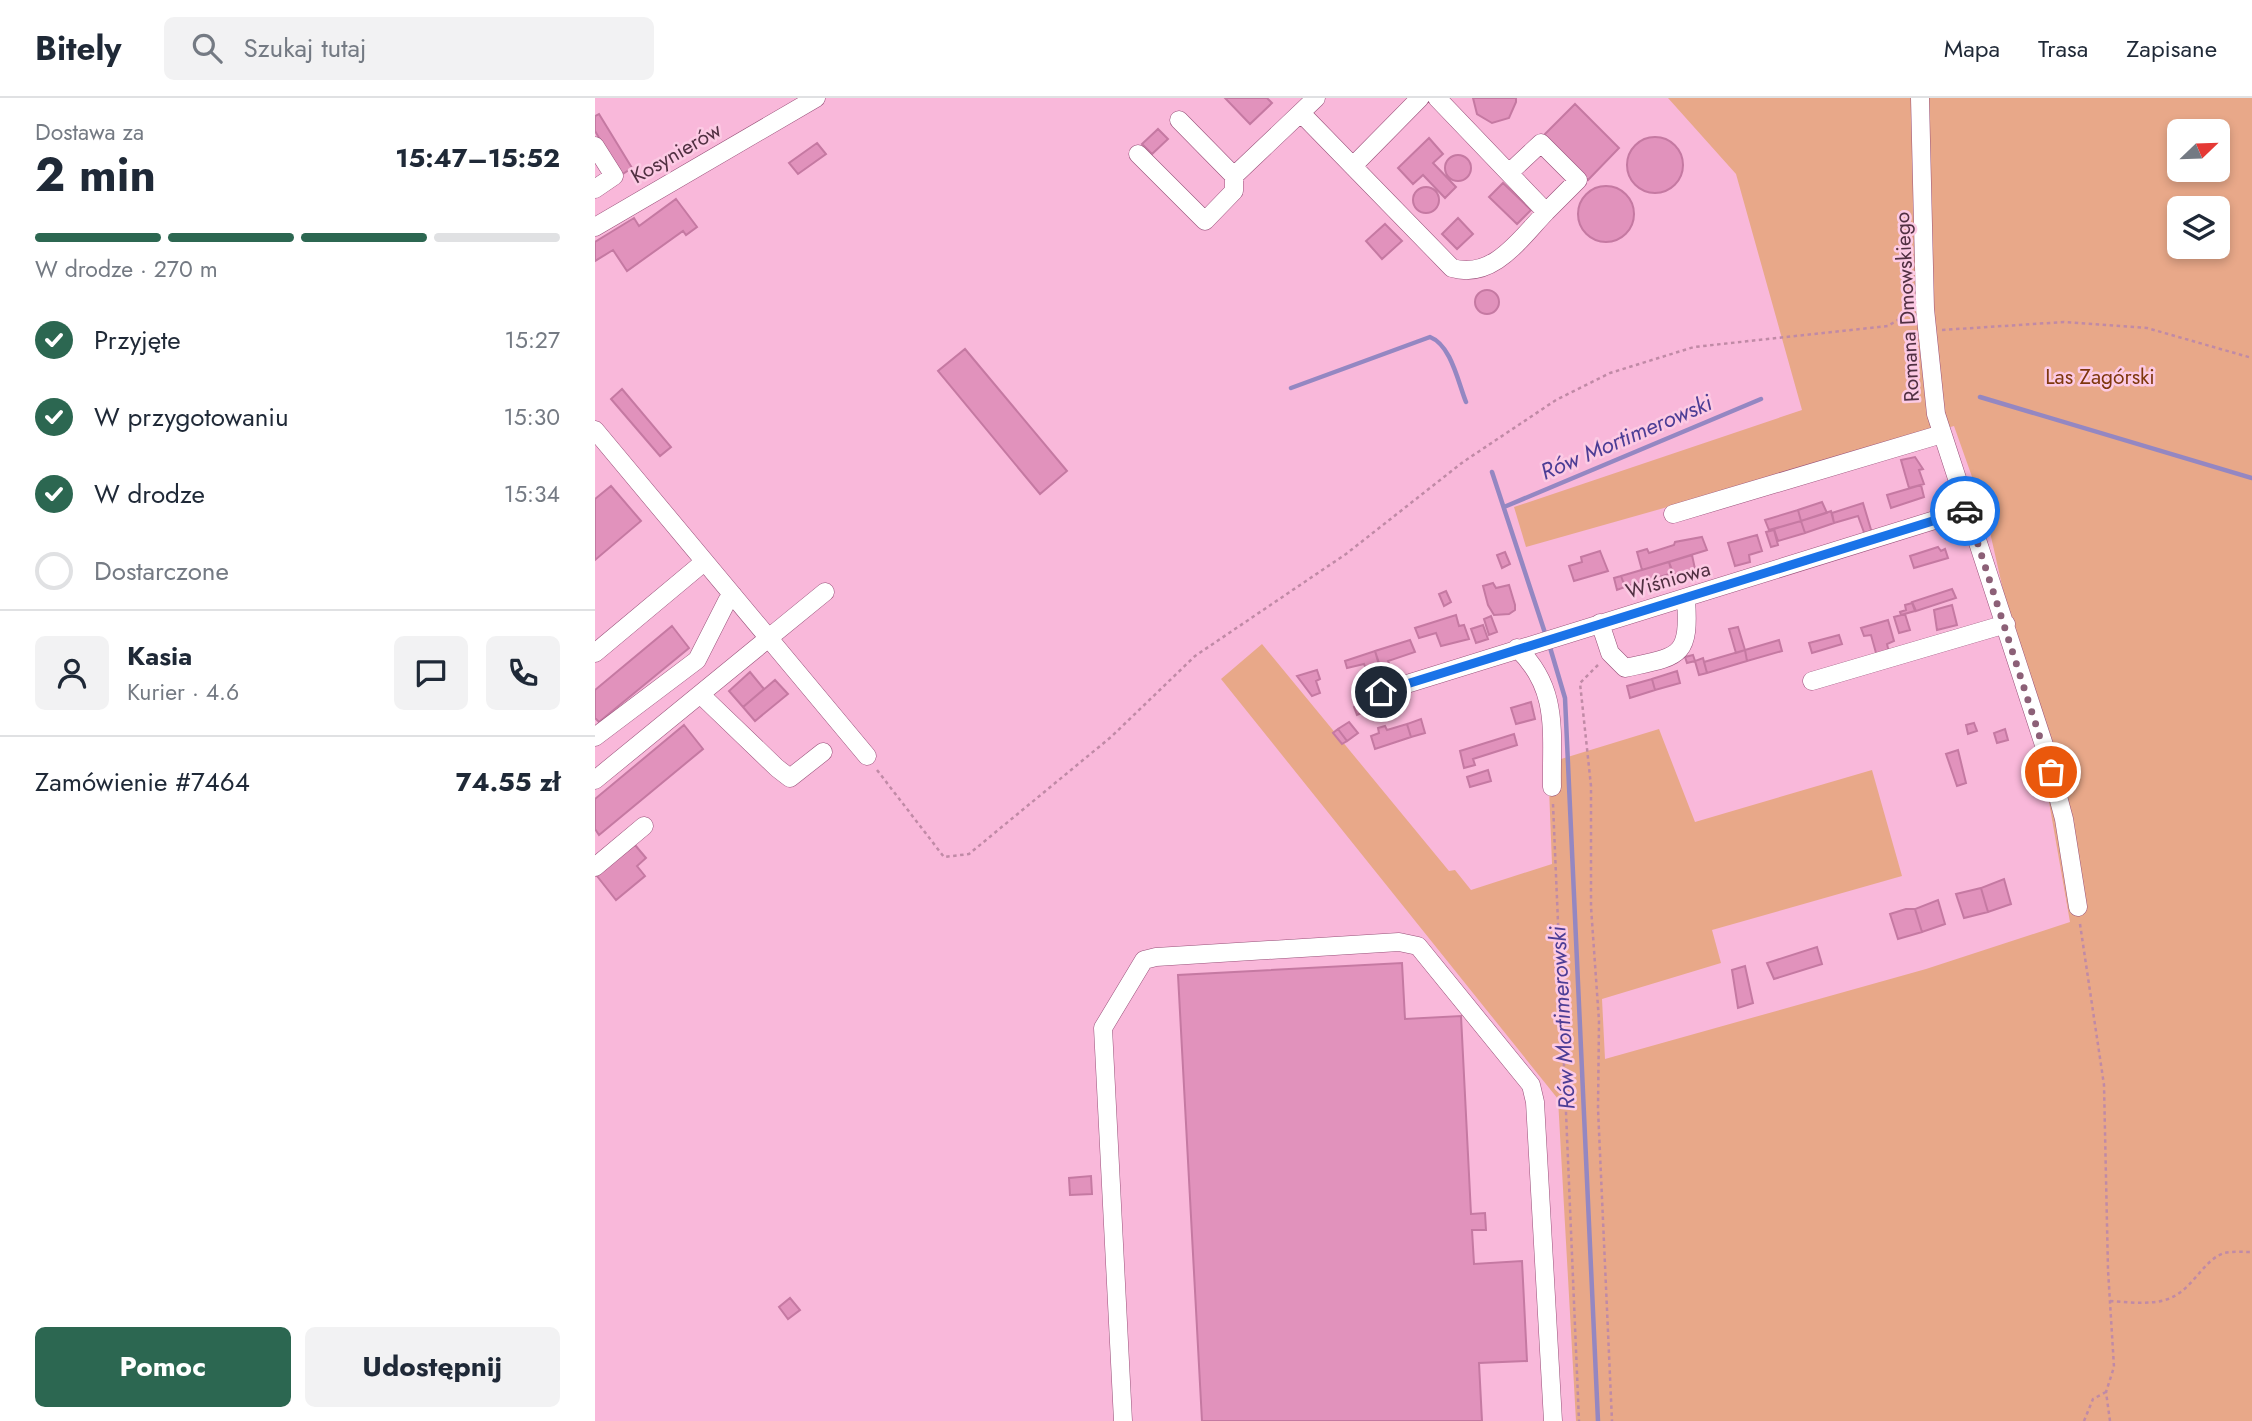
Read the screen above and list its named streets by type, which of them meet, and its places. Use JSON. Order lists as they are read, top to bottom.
{
  "streets": {
    "street": ["Kosynierów", "Romana Dmowskiego", "Wiśniowa"]
  },
  "crossings": [
    ["Romana Dmowskiego", "Wiśniowa"]
  ],
  "water": ["Rów Mortimerowski"],
  "parks": ["Las Zagórski"],
  "north": "top right",
  "page": {
    "header": "Bitely",
    "search": "Szukaj tutaj",
    "nav": ["Mapa", "Trasa", "Zapisane"],
    "heading": ["2 min", "Dostawa za", "15:47–15:52"],
    "panel": [
      "Kasia",
      "Kurier · 4.6",
      "Zamówienie #7464",
      "74.55 zł"
    ],
    "bar": "W drodze · 270 m",
    "list": [
      ["Przyjęte", "15:27"],
      ["W przygotowaniu", "15:30"],
      ["W drodze", "15:34"],
      "Dostarczone"
    ],
    "buttons": ["Pomoc", "Udostępnij"]
  }
}
